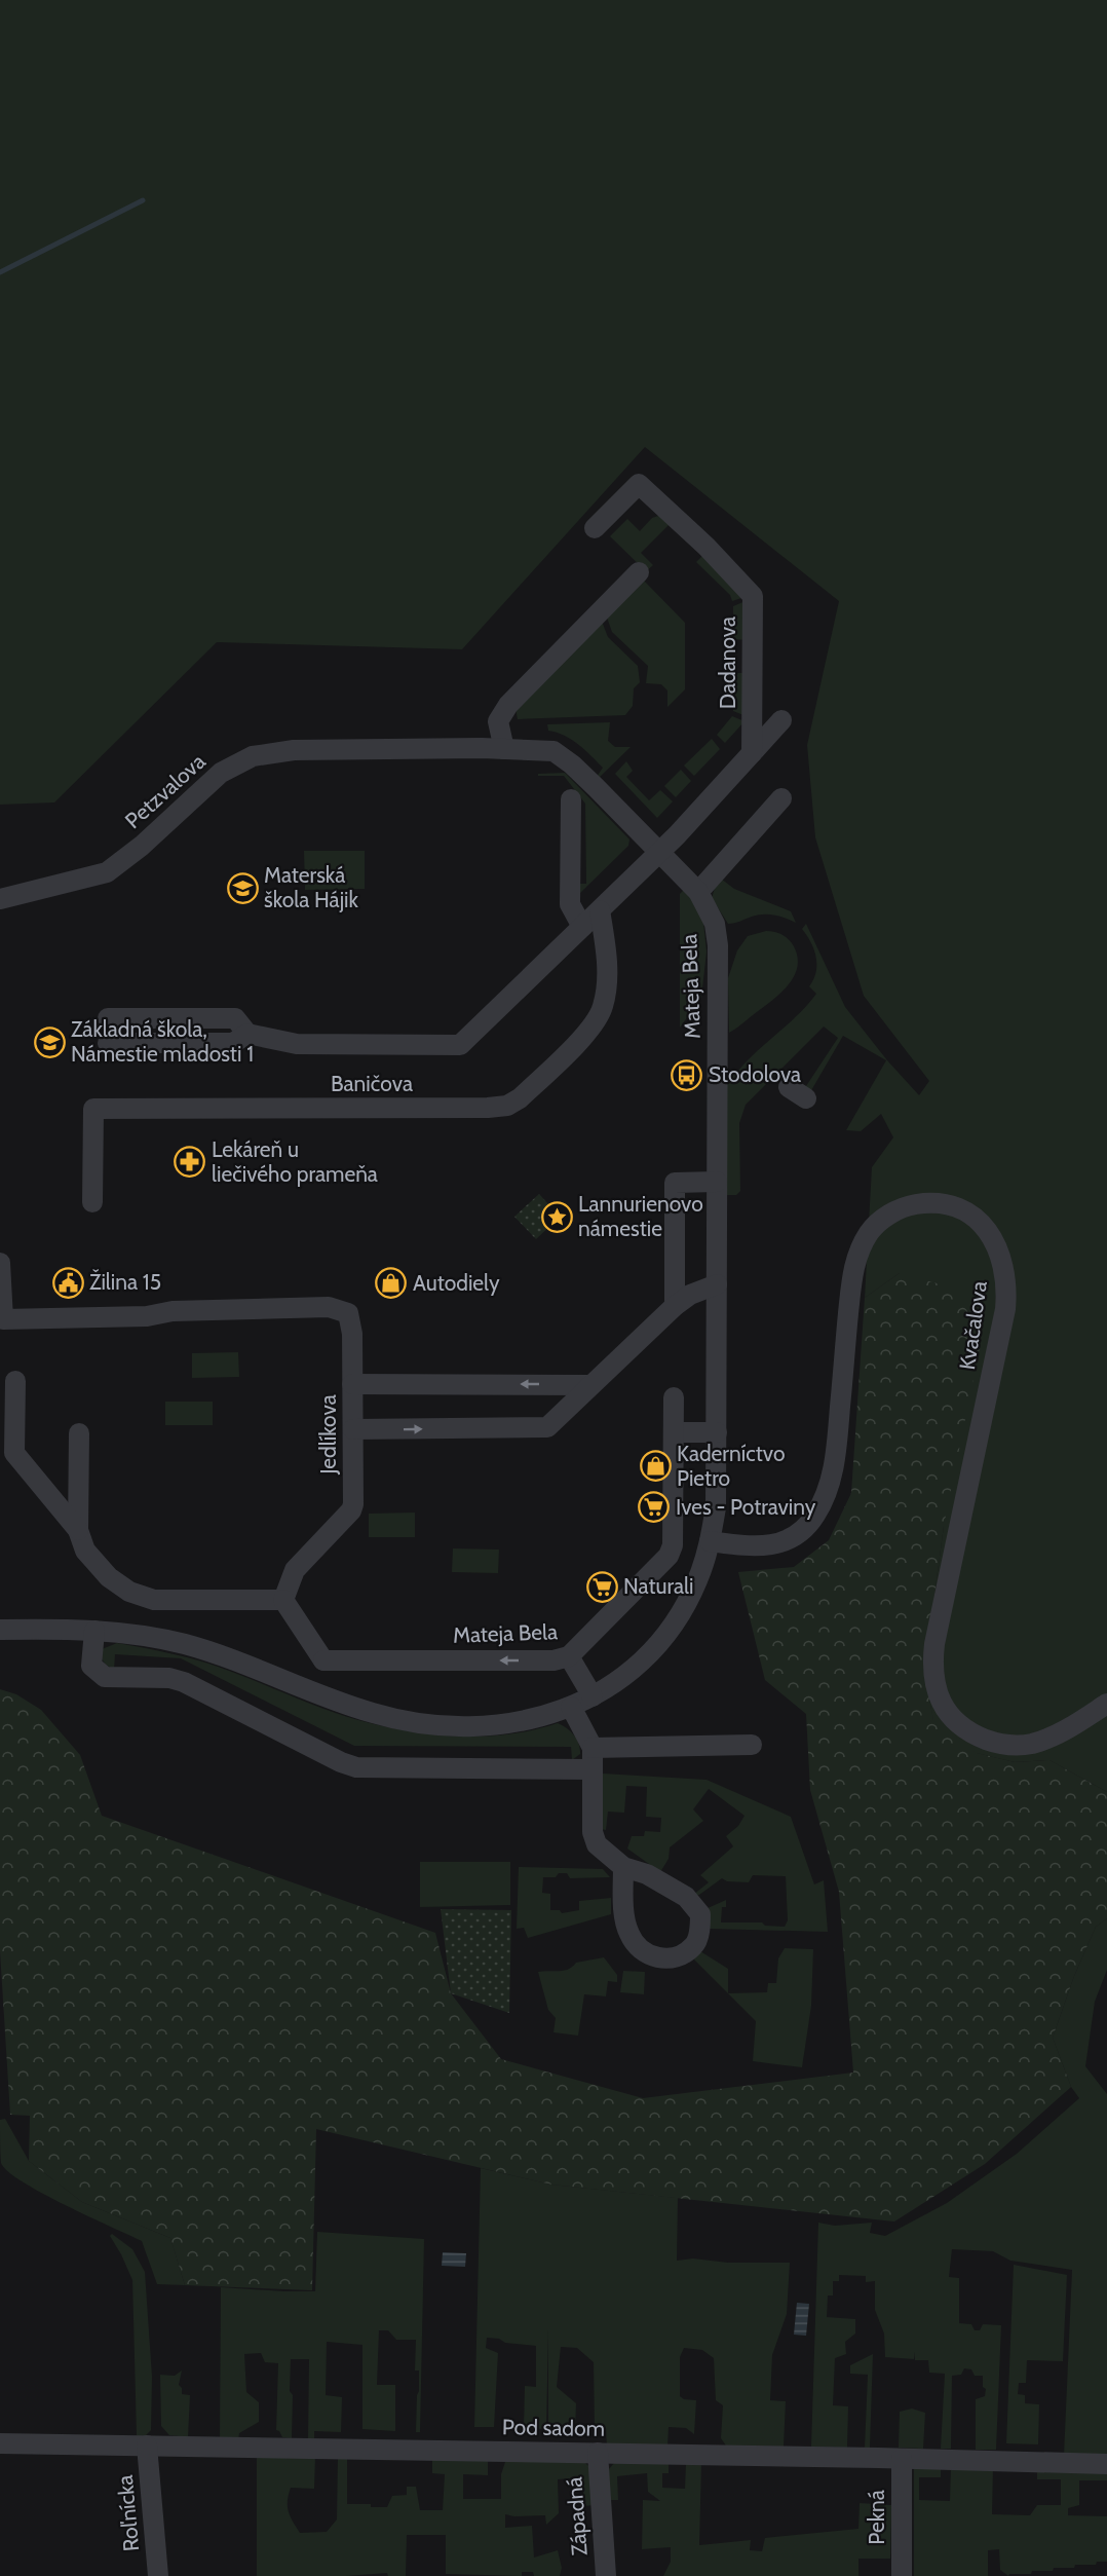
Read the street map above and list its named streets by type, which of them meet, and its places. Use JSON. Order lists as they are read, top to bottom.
{
  "streets": {
    "street": [
      "Dadanova",
      "Petzvalova",
      "Mateja Bela",
      "Baničova",
      "Kvačalova",
      "Jedlíkova",
      "Pod sadom",
      "Roľnícka",
      "Západná",
      "Pekná"
    ]
  },
  "crossings": [
    ["Petzvalova", "Mateja Bela"],
    ["Mateja Bela", "Baničova"],
    ["Mateja Bela", "Kvačalova"],
    ["Pod sadom", "Roľnícka"],
    ["Pod sadom", "Západná"],
    ["Pod sadom", "Pekná"]
  ],
  "places": {
    "school or university": ["Materská škola Hájik", "Základná škola, Námestie mladosti 1"],
    "bus stop": ["Stodolova"],
    "pharmacy": ["Lekáreň u liečivého prameňa"],
    "place": ["Lannurienovo námestie"],
    "public building": ["Žilina 15"],
    "shop": ["Autodiely", "Kaderníctvo Pietro"],
    "supermarket": ["Ives - Potraviny", "Naturali"]
  }
}
